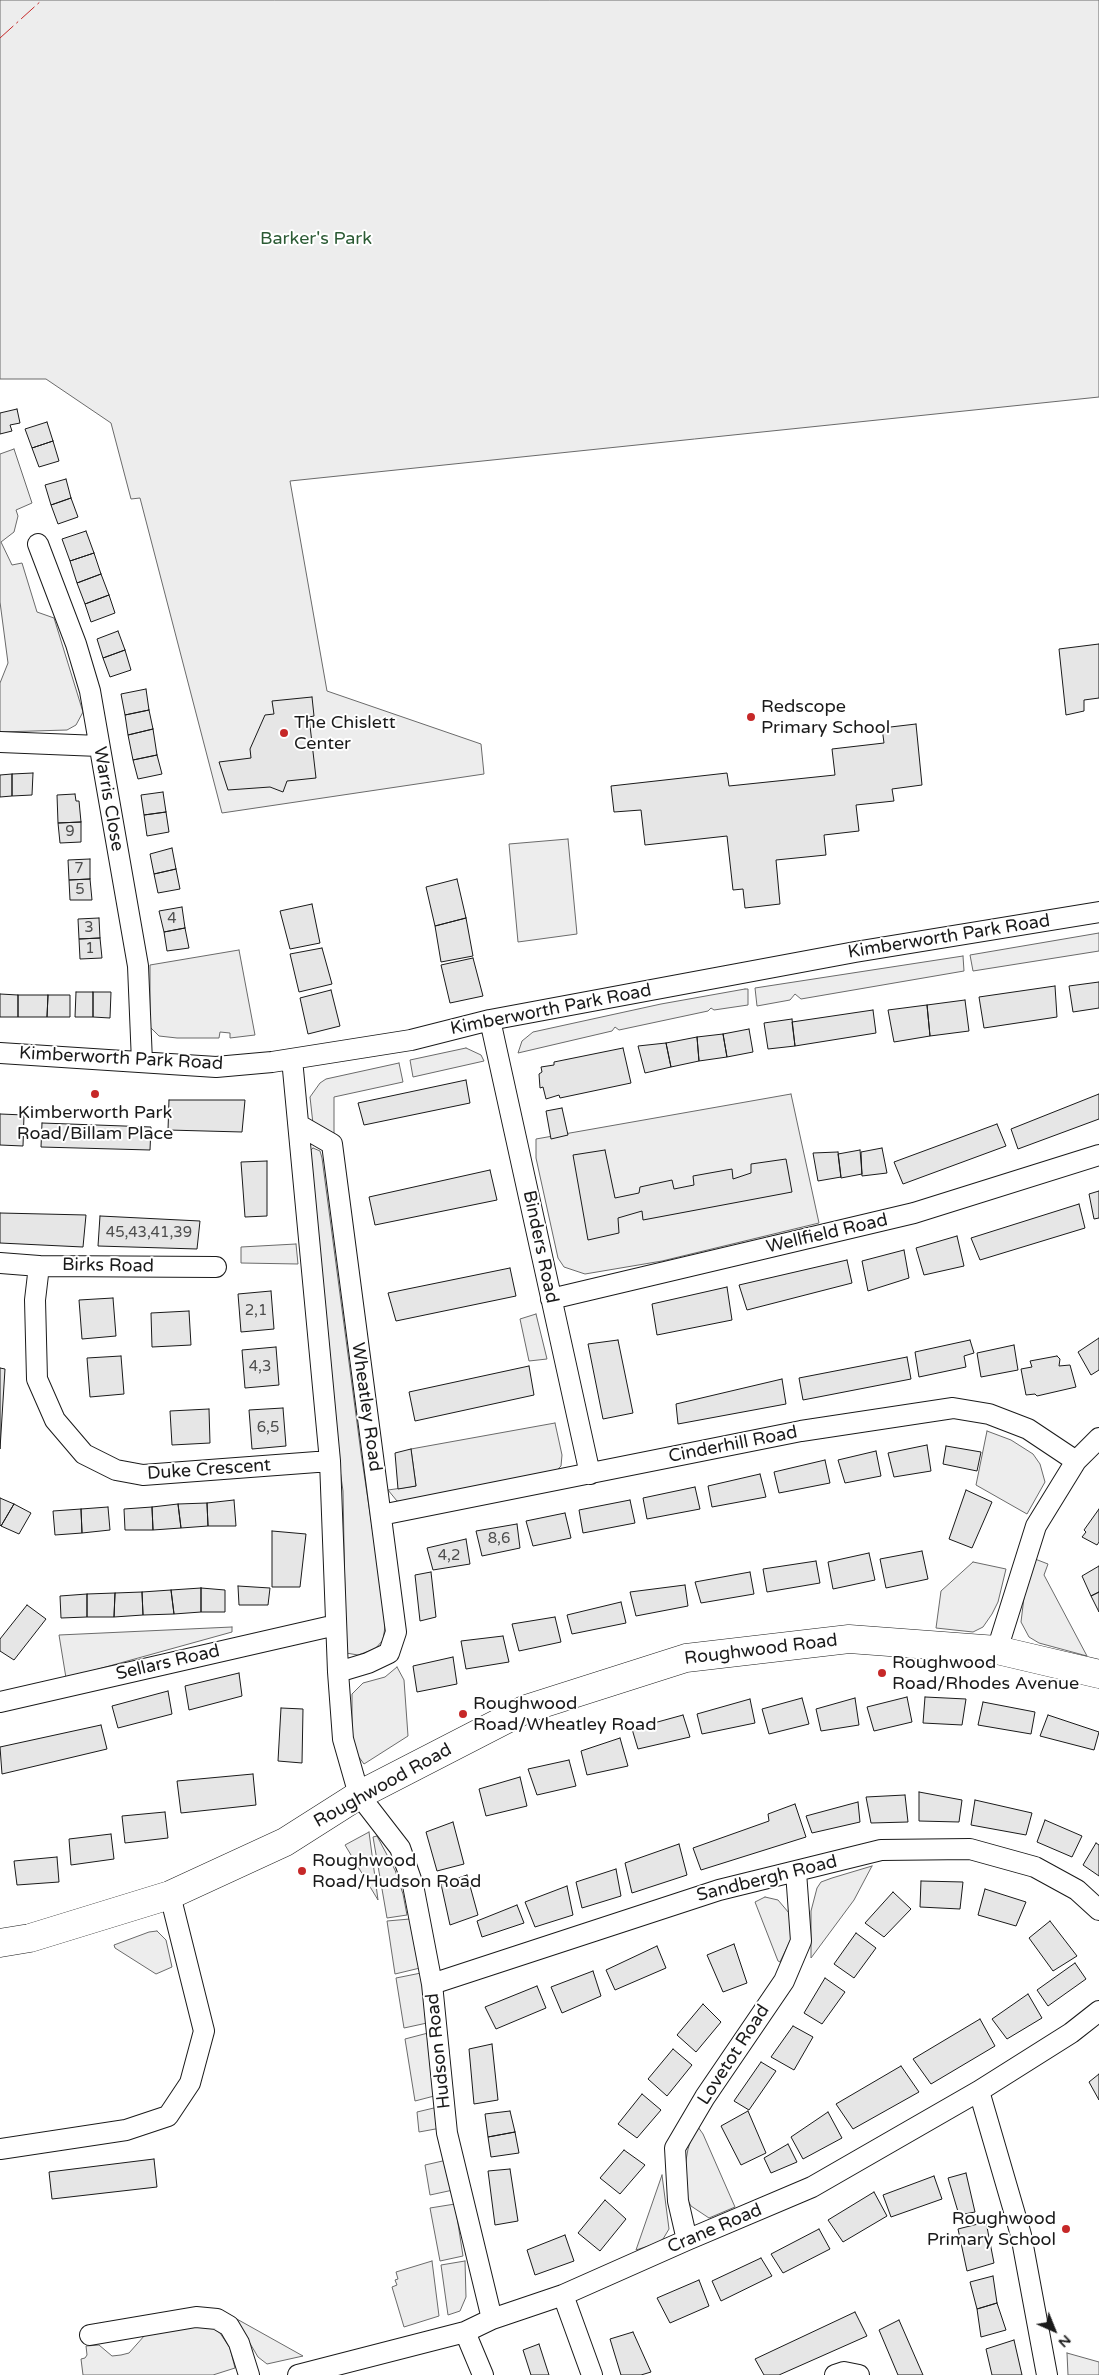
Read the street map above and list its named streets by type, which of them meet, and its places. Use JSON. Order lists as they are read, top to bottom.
{
  "streets": {
    "street": [
      "Warris Close",
      "Kimberworth Park Road",
      "Wellfield Road",
      "Binders Road",
      "Birks Road",
      "Wheatley Road",
      "Cinderhill Road",
      "Duke Crescent",
      "Roughwood Road",
      "Sellars Road",
      "Sandbergh Road",
      "Hudson Road",
      "Lovetot Road",
      "Crane Road"
    ]
  },
  "crossings": [
    ["Warris Close", "Kimberworth Park Road"],
    ["Kimberworth Park Road", "Binders Road"],
    ["Kimberworth Park Road", "Wheatley Road"],
    ["Wellfield Road", "Binders Road"],
    ["Binders Road", "Cinderhill Road"],
    ["Birks Road", "Duke Crescent"],
    ["Wheatley Road", "Cinderhill Road"],
    ["Wheatley Road", "Duke Crescent"],
    ["Wheatley Road", "Roughwood Road"],
    ["Wheatley Road", "Sellars Road"],
    ["Wheatley Road", "Hudson Road"],
    ["Roughwood Road", "Hudson Road"],
    ["Sandbergh Road", "Hudson Road"],
    ["Sandbergh Road", "Lovetot Road"],
    ["Hudson Road", "Crane Road"],
    ["Lovetot Road", "Crane Road"]
  ],
  "parks": ["Barker's Park"],
  "places": [
    "Redscope Primary School",
    "The Chislett Center",
    "Kimberworth Park Road/Billam Place",
    "Roughwood Road/Rhodes Avenue",
    "Roughwood Road/Wheatley Road",
    "Roughwood Road/Hudson Road",
    "Roughwood Primary School"
  ],
  "house_numbers": [
    "9",
    "7",
    "5",
    "4",
    "3",
    "1",
    "45,43,41,39",
    "2,1",
    "4,3",
    "6,5",
    "8,6",
    "4,2"
  ],
  "north": "bottom right"
}
